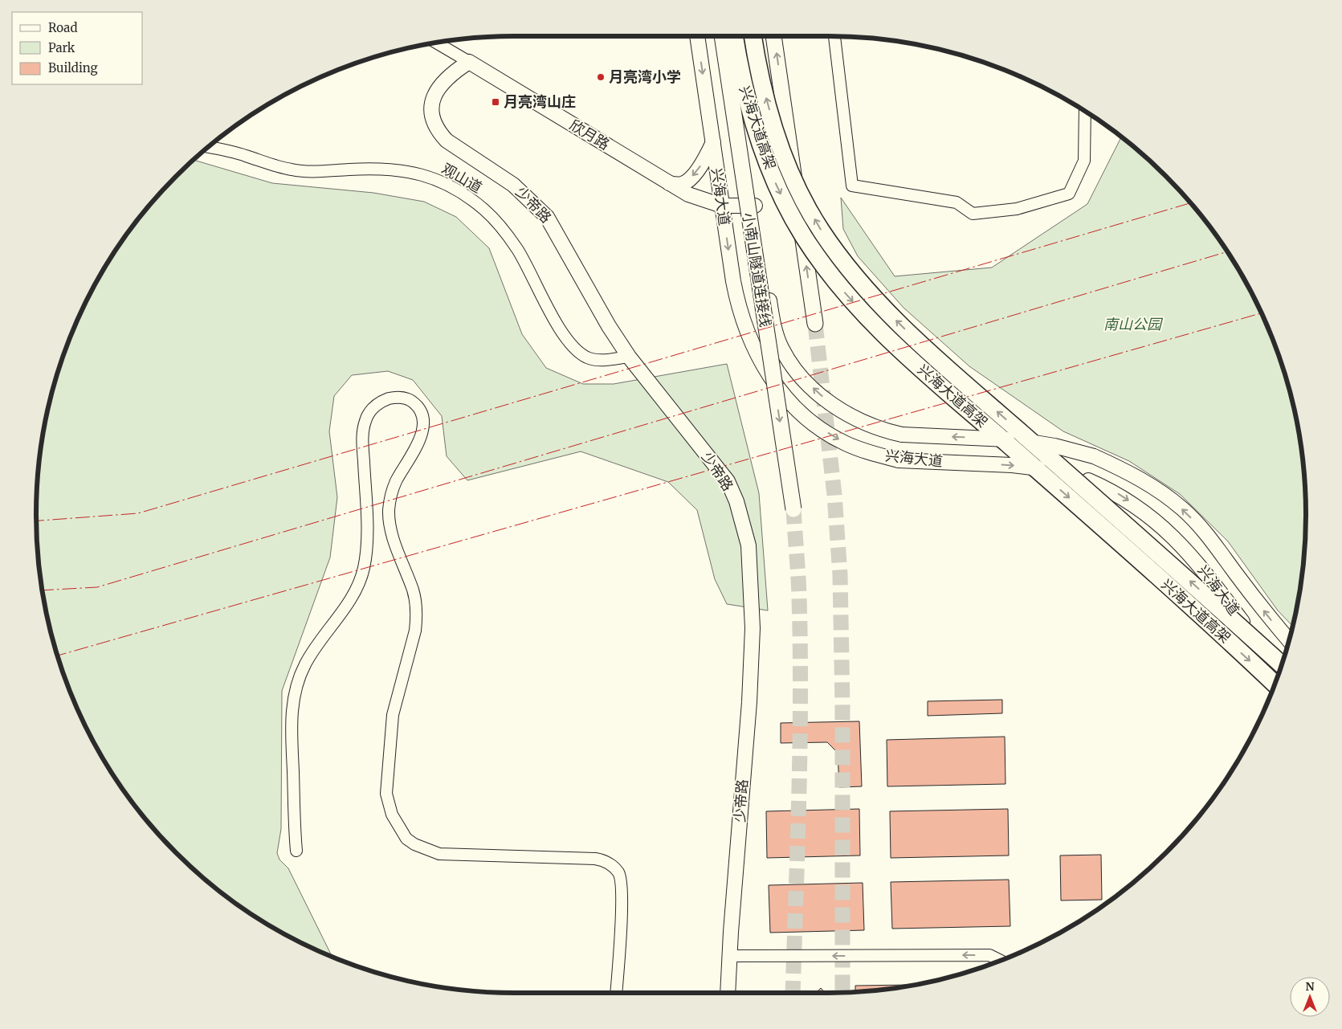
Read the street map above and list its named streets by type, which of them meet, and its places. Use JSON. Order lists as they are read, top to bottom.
{
  "streets": {
    "main road": ["兴海大道高架", "小南山隧道连接线"],
    "street": [
      "欣月路",
      "观山道",
      "兴海大道",
      "少帝路"
    ]
  },
  "crossings": [
    ["欣月路", "兴海大道"],
    ["欣月路", "少帝路"],
    ["观山道", "少帝路"]
  ],
  "parks": ["南山公园"],
  "places": {
    "other": ["月亮湾小学"],
    "transit": ["月亮湾山庄"]
  },
  "legend": ["Road", "Park", "Building"],
  "north": "top"
}
